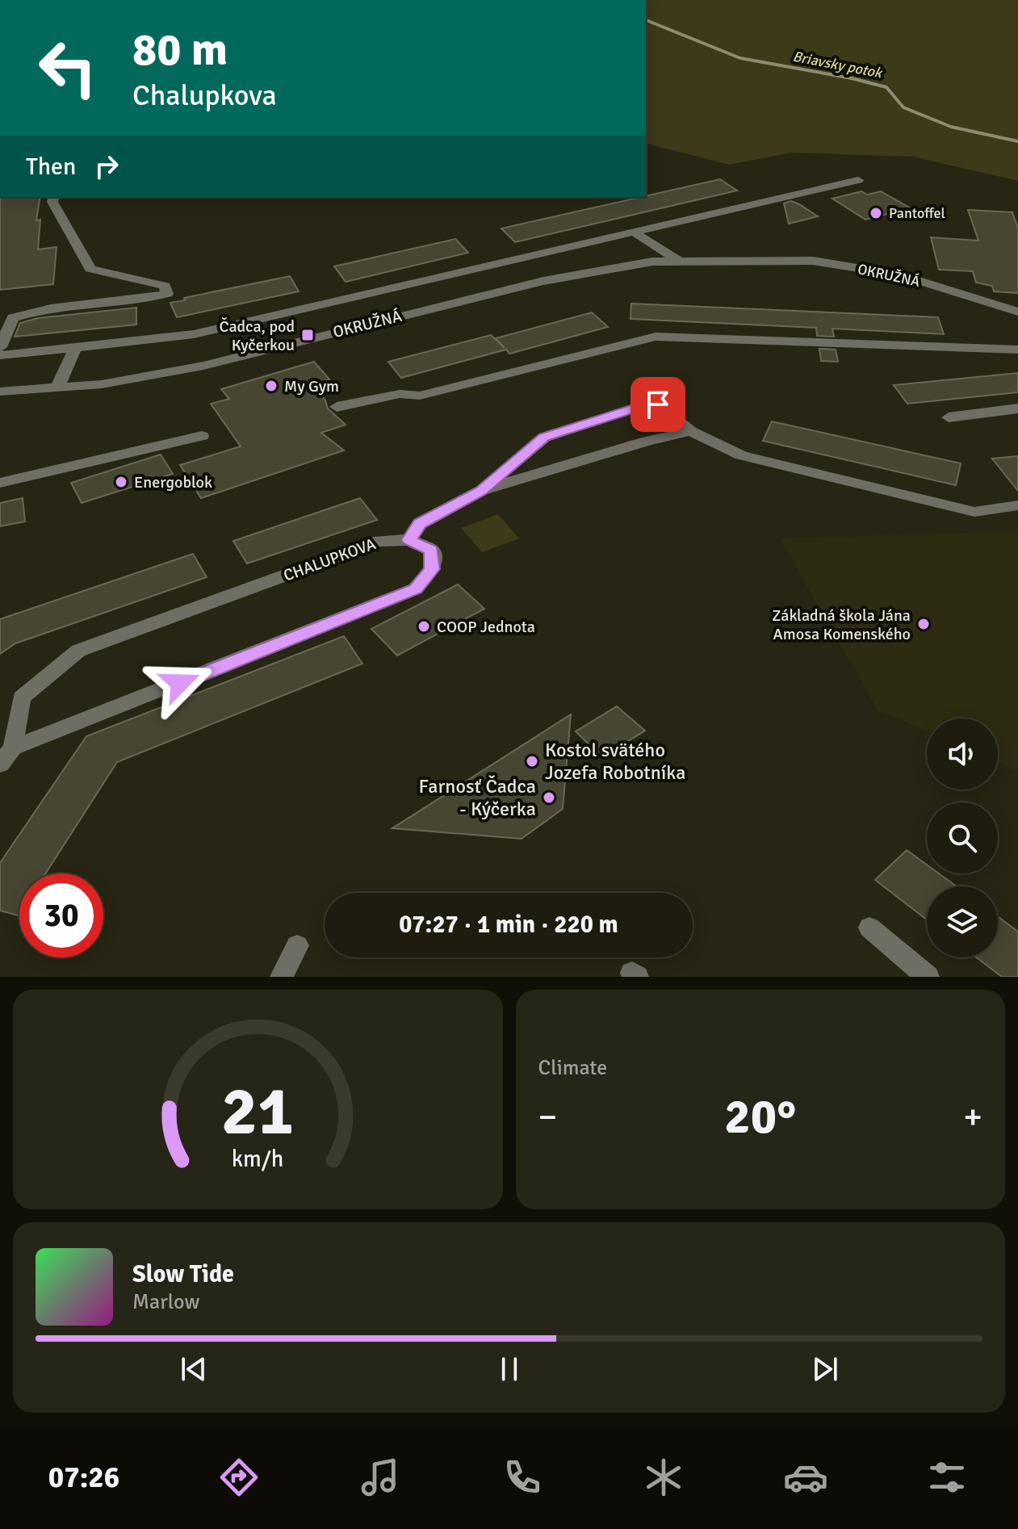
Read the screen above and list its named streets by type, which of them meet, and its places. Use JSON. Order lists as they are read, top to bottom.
{
  "streets": {
    "street": ["OKRUŽNÁ", "CHALUPKOVA"]
  },
  "water": ["Briavsky potok"],
  "places": {
    "other": [
      "Pantoffel",
      "My Gym",
      "Energoblok",
      "Základná škola Jána Amosa Komenského",
      "COOP Jednota",
      "Kostol svätého Jozefa Robotníka",
      "Farnosť Čadca - Kýčerka"
    ],
    "transit": ["Čadca, pod Kyčerkou"]
  },
  "page": {
    "turn": ["80 m", "Chalupkova"],
    "then": "Then",
    "limit": "30",
    "trip": "07:27 · 1 min · 220 m",
    "tile": "Climate",
    "heat": ["−", "20°", "+"],
    "song": ["Slow Tide", "Marlow"],
    "tabs": "07:26",
    "gauge": ["21", "km/h"]
  }
}
